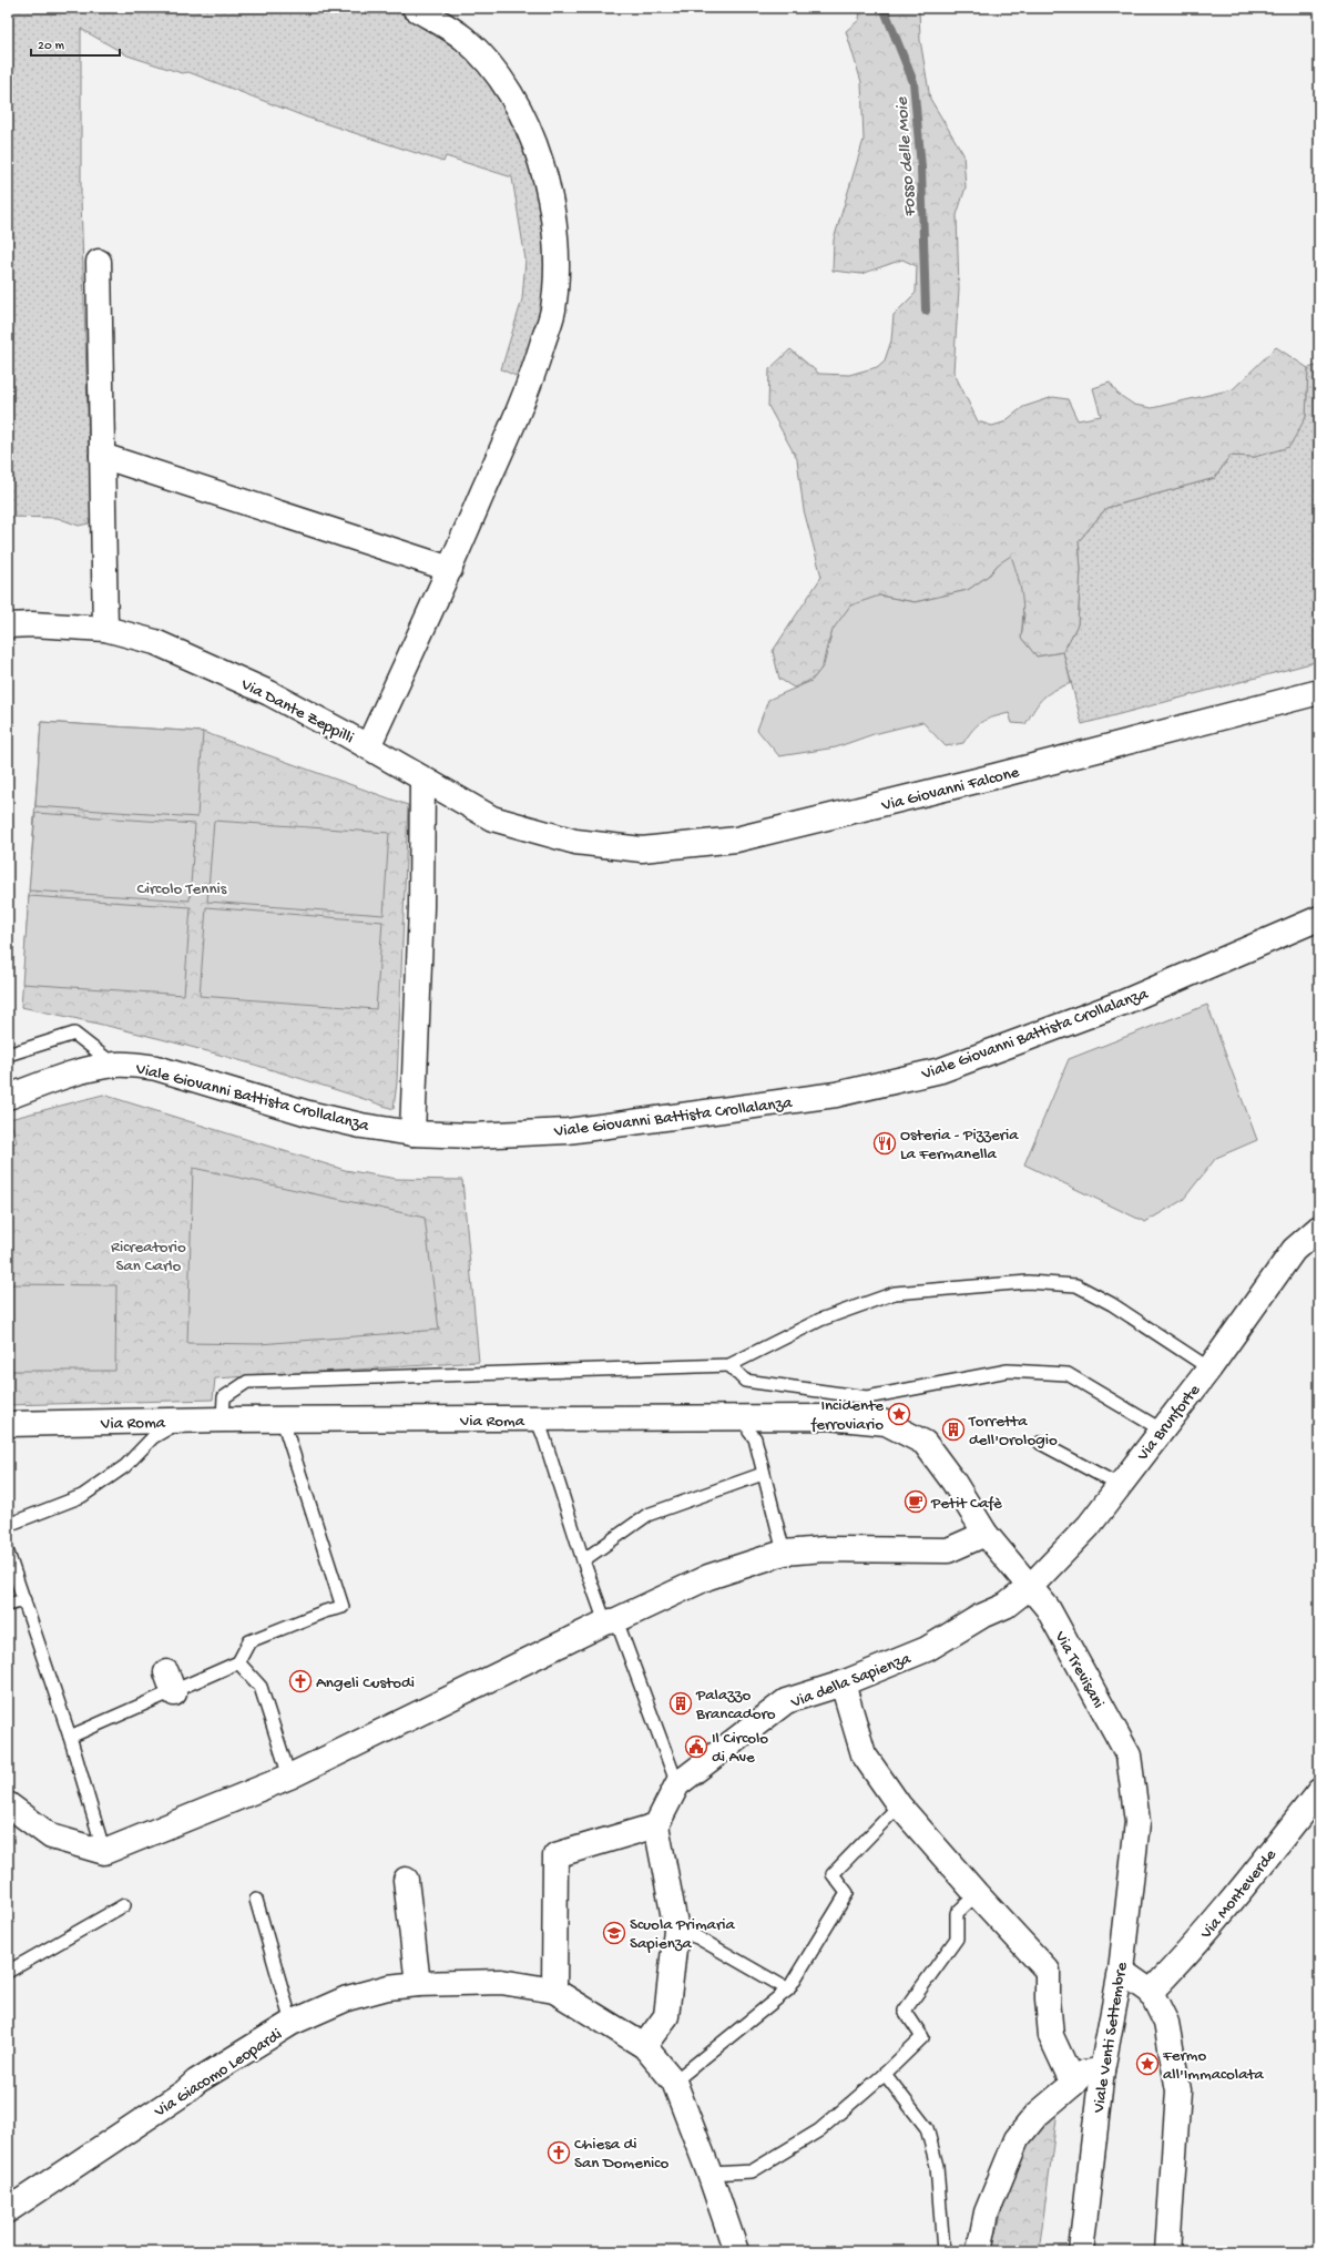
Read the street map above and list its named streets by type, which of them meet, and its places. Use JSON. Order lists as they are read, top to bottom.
{
  "streets": {
    "street": [
      "Via Dante Zeppilli",
      "Via Giovanni Falcone",
      "Viale Giovanni Battista Crollalanza",
      "Via Roma",
      "Via Brunforte",
      "Via Trevisani",
      "Via della Sapienza",
      "Via Monteverde",
      "Viale Venti Settembre",
      "Via Giacomo Leopardi"
    ]
  },
  "crossings": [
    ["Via Dante Zeppilli", "Via Giovanni Falcone"],
    ["Via Roma", "Via Trevisani"],
    ["Via Brunforte", "Via Trevisani"],
    ["Via Brunforte", "Via della Sapienza"],
    ["Via Trevisani", "Viale Venti Settembre"]
  ],
  "water": ["Fosso delle Moie"],
  "parks": ["Circolo Tennis", "Ricreatorio San Carlo"],
  "places": {
    "restaurant": ["Osteria - Pizzeria La Fermanella"],
    "place": ["Incidente ferroviario", "Fermo all'Immacolata"],
    "building": ["Torretta dell'Orologio", "Palazzo Brancadoro"],
    "cafe": ["Petit Cafè"],
    "church": ["Angeli Custodi", "Chiesa di San Domenico"],
    "public building": ["Il Circolo di Ave"],
    "school or university": ["Scuola Primaria Sapienza"]
  },
  "scale_bar": "20 m"
}
